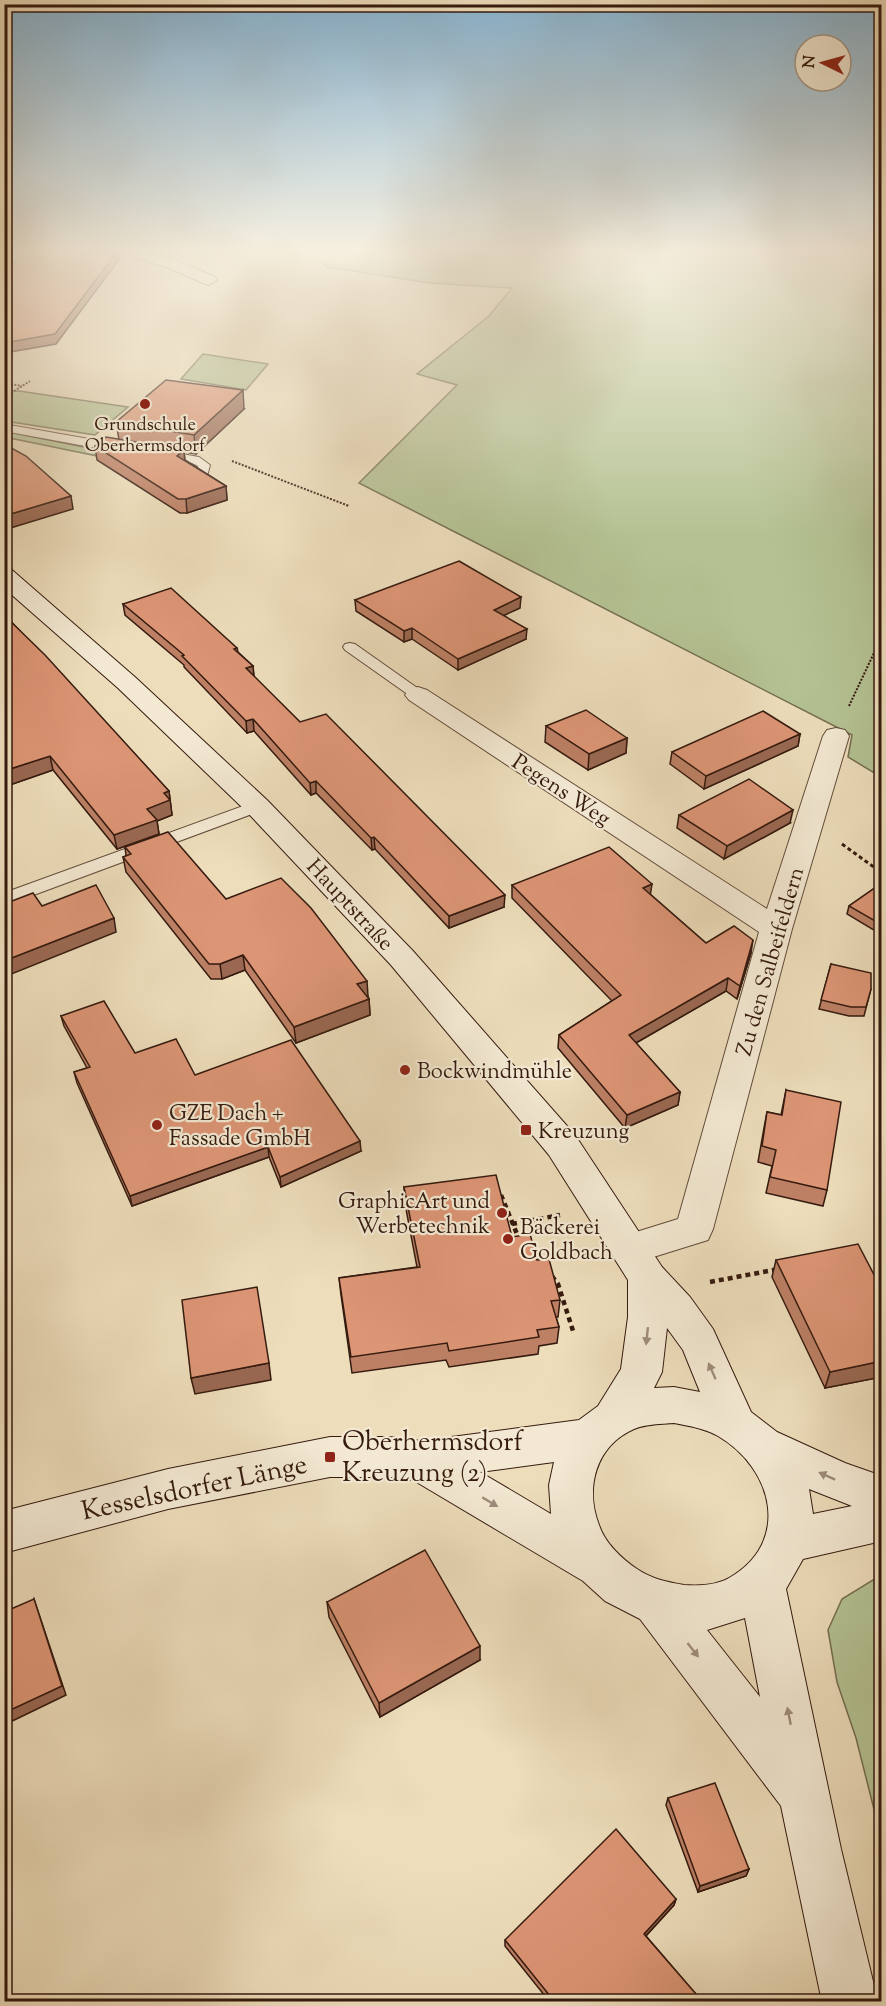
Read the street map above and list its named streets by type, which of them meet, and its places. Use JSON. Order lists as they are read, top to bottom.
{
  "streets": {
    "street": [
      "Pegens Weg",
      "Hauptstraße",
      "Zu den Salbeifeldern",
      "Kesselsdorfer Länge"
    ]
  },
  "crossings": [
    ["Pegens Weg", "Zu den Salbeifeldern"],
    ["Hauptstraße", "Zu den Salbeifeldern"],
    ["Hauptstraße", "Kesselsdorfer Länge"]
  ],
  "places": {
    "other": [
      "Grundschule Oberhermsdorf",
      "Bockwindmühle",
      "GZE Dach + Fassade GmbH",
      "GraphicArt und Werbetechnik",
      "Bäckerei Goldbach"
    ],
    "transit": ["Kreuzung", "Oberhermsdorf Kreuzung (2)"]
  },
  "north": "left"
}
